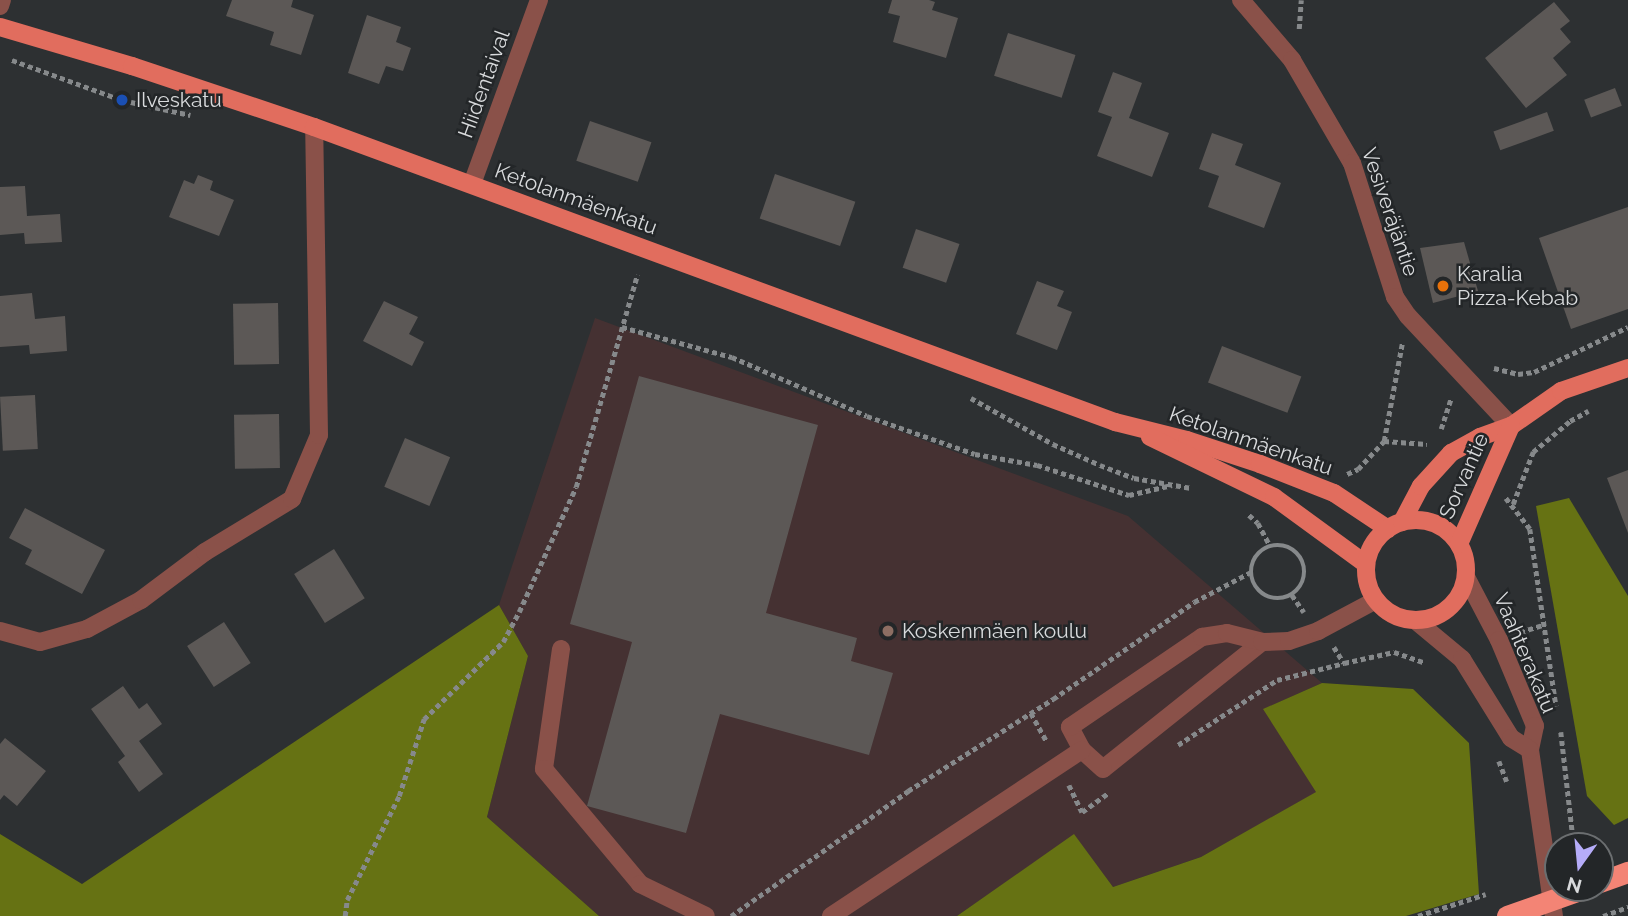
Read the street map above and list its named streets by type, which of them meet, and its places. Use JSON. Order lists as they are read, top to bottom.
{
  "streets": {
    "main road": ["Ketolanmäenkatu", "Sorvantie"],
    "street": ["Hiidentaival", "Vesiveräjäntie", "Vaahterakatu"]
  },
  "crossings": [
    ["Hiidentaival", "Ketolanmäenkatu"],
    ["Ketolanmäenkatu", "Sorvantie"],
    ["Ketolanmäenkatu", "Vaahterakatu"],
    ["Vesiveräjäntie", "Sorvantie"],
    ["Sorvantie", "Vaahterakatu"]
  ],
  "places": ["Ilveskatu", "Karalia Pizza-Kebab", "Koskenmäen koulu"],
  "north": "bottom"
}
